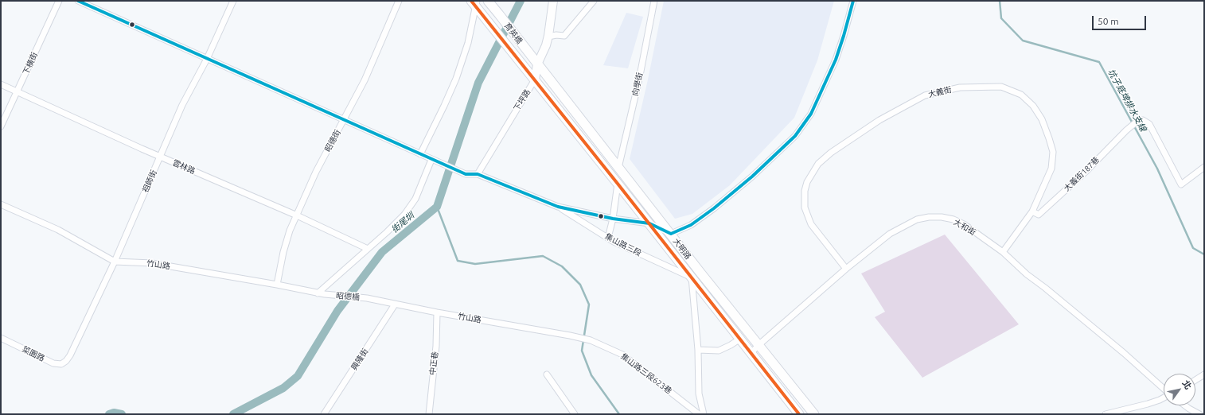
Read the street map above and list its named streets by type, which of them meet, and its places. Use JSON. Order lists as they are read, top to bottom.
{
  "streets": {
    "main road": ["育英橋", "大明路"],
    "street": [
      "下橫街",
      "向學街",
      "大義街",
      "下坪路",
      "昭德街",
      "雲林路",
      "大義街187巷",
      "祖師街",
      "大和街",
      "集山路三段",
      "竹山路",
      "昭德橋",
      "菜園路",
      "興隆街",
      "中正巷",
      "集山路三段623巷"
    ]
  },
  "crossings": [
    ["育英橋", "大明路"],
    ["下橫街", "雲林路"],
    ["向學街", "大明路"],
    ["大義街", "大義街187巷"],
    ["大義街", "大和街"],
    ["下坪路", "集山路三段"],
    ["下坪路", "大明路"],
    ["昭德街", "雲林路"],
    ["昭德街", "竹山路"],
    ["雲林路", "祖師街"],
    ["祖師街", "竹山路"],
    ["祖師街", "菜園路"],
    ["大和街", "大明路"],
    ["集山路三段", "大明路"],
    ["竹山路", "昭德橋"],
    ["竹山路", "興隆街"],
    ["竹山路", "中正巷"],
    ["竹山路", "集山路三段623巷"]
  ],
  "water": ["坑子底埤排水支線", "街尾圳"],
  "scale_bar": "50 m",
  "north": "top right"
}
